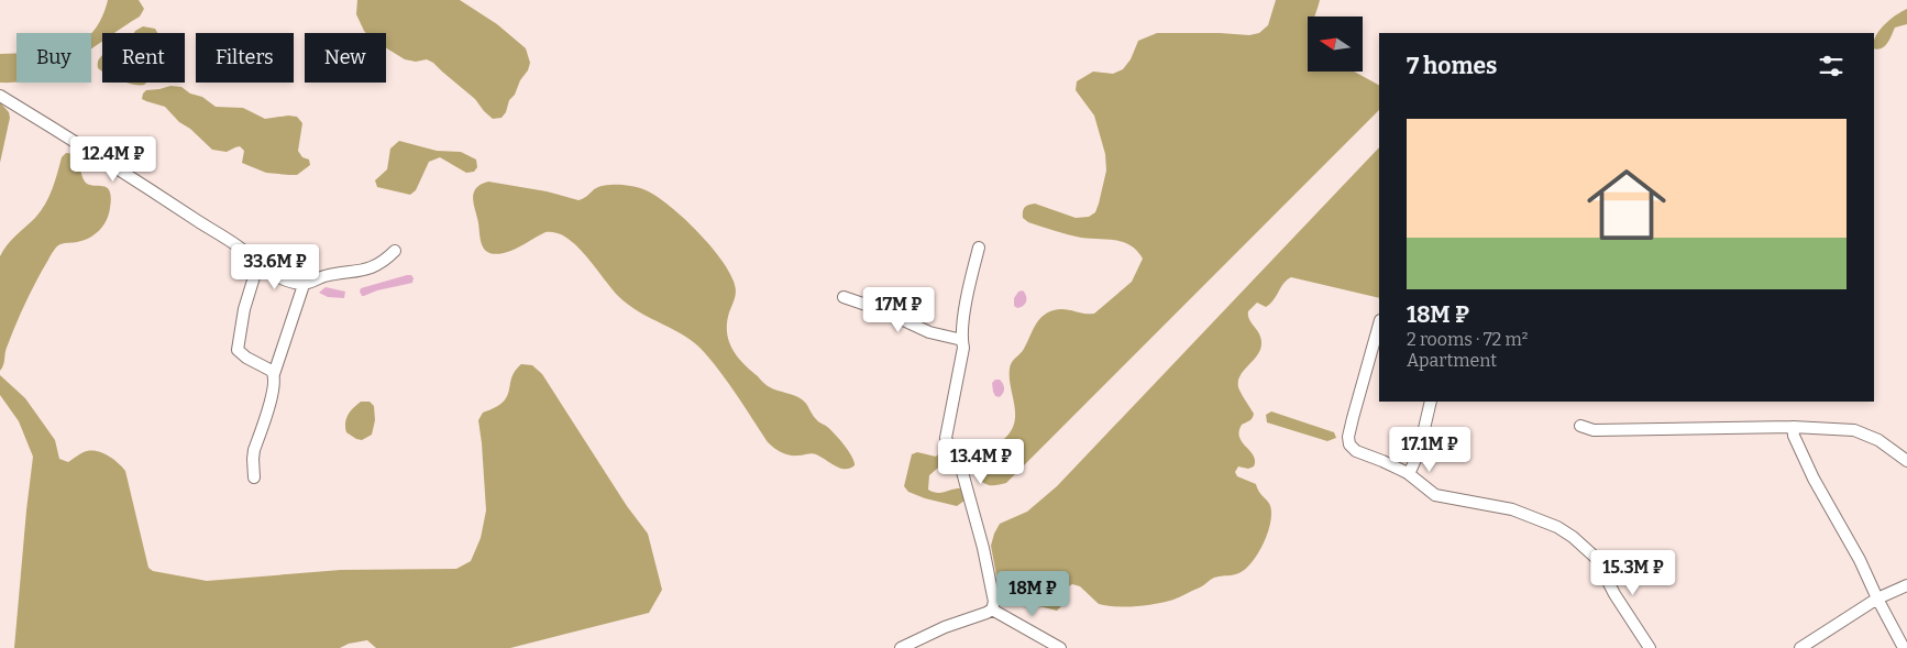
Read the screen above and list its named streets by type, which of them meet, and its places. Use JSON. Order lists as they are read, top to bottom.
{
  "north": "left",
  "page": {
    "chip": [
      "Buy",
      "Rent",
      "Filters",
      "New"
    ],
    "heading": "7 homes",
    "list": [
      {
        "name": "18M ₽",
        "note": "2 rooms · 72 m² · Apartment"
      }
    ],
    "price": [
      "12.4M ₽",
      "33.6M ₽",
      "17M ₽",
      "17.1M ₽",
      "13.4M ₽",
      "15.3M ₽",
      "18M ₽"
    ]
  }
}
